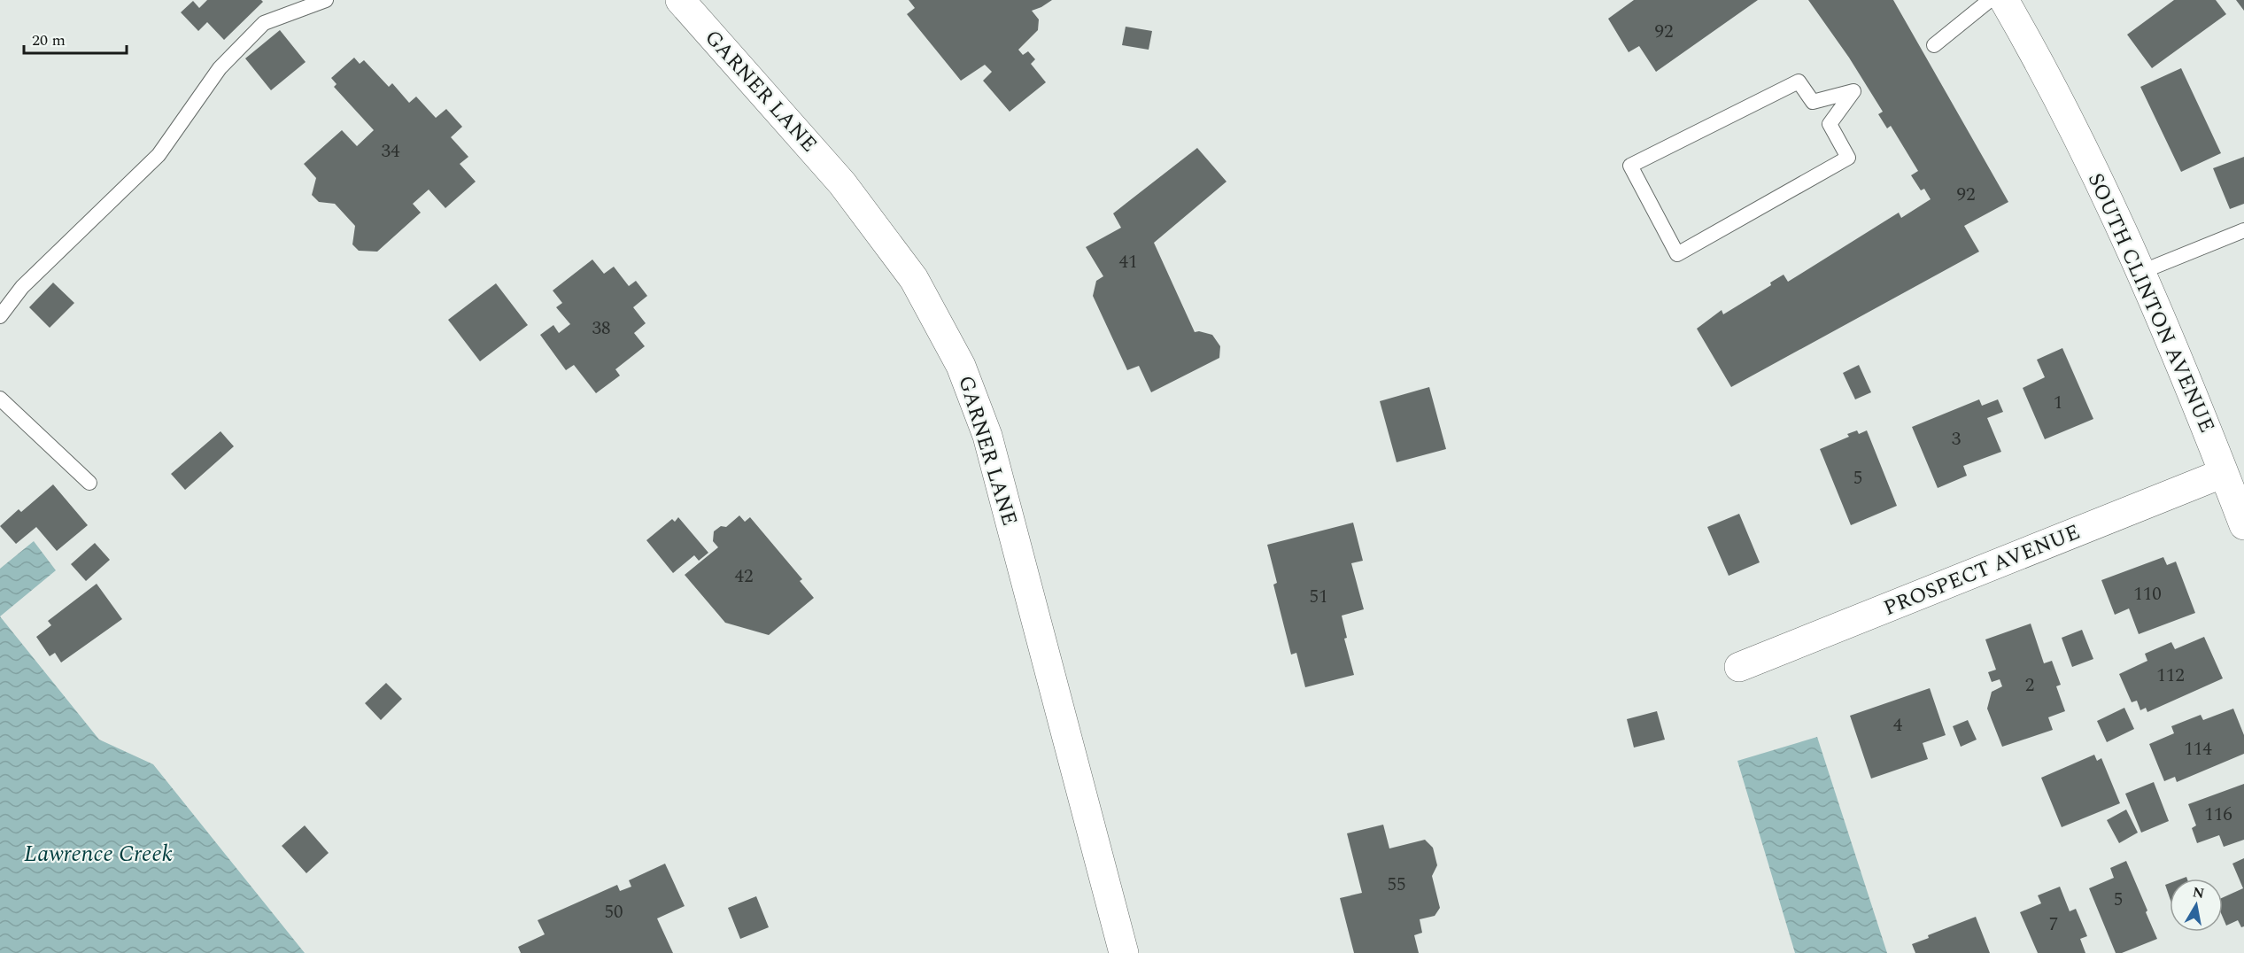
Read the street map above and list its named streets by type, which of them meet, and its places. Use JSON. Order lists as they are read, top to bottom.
{
  "streets": {
    "street": ["GARNER LANE", "SOUTH CLINTON AVENUE", "PROSPECT AVENUE"]
  },
  "crossings": [
    ["SOUTH CLINTON AVENUE", "PROSPECT AVENUE"]
  ],
  "water": ["Lawrence Creek"],
  "house_numbers": [
    "92",
    "34",
    "92",
    "41",
    "38",
    "1",
    "3",
    "5",
    "42",
    "110",
    "51",
    "112",
    "2",
    "4",
    "114",
    "116",
    "55",
    "5",
    "50",
    "7"
  ],
  "scale_bar": "20 m",
  "north": "top"
}
